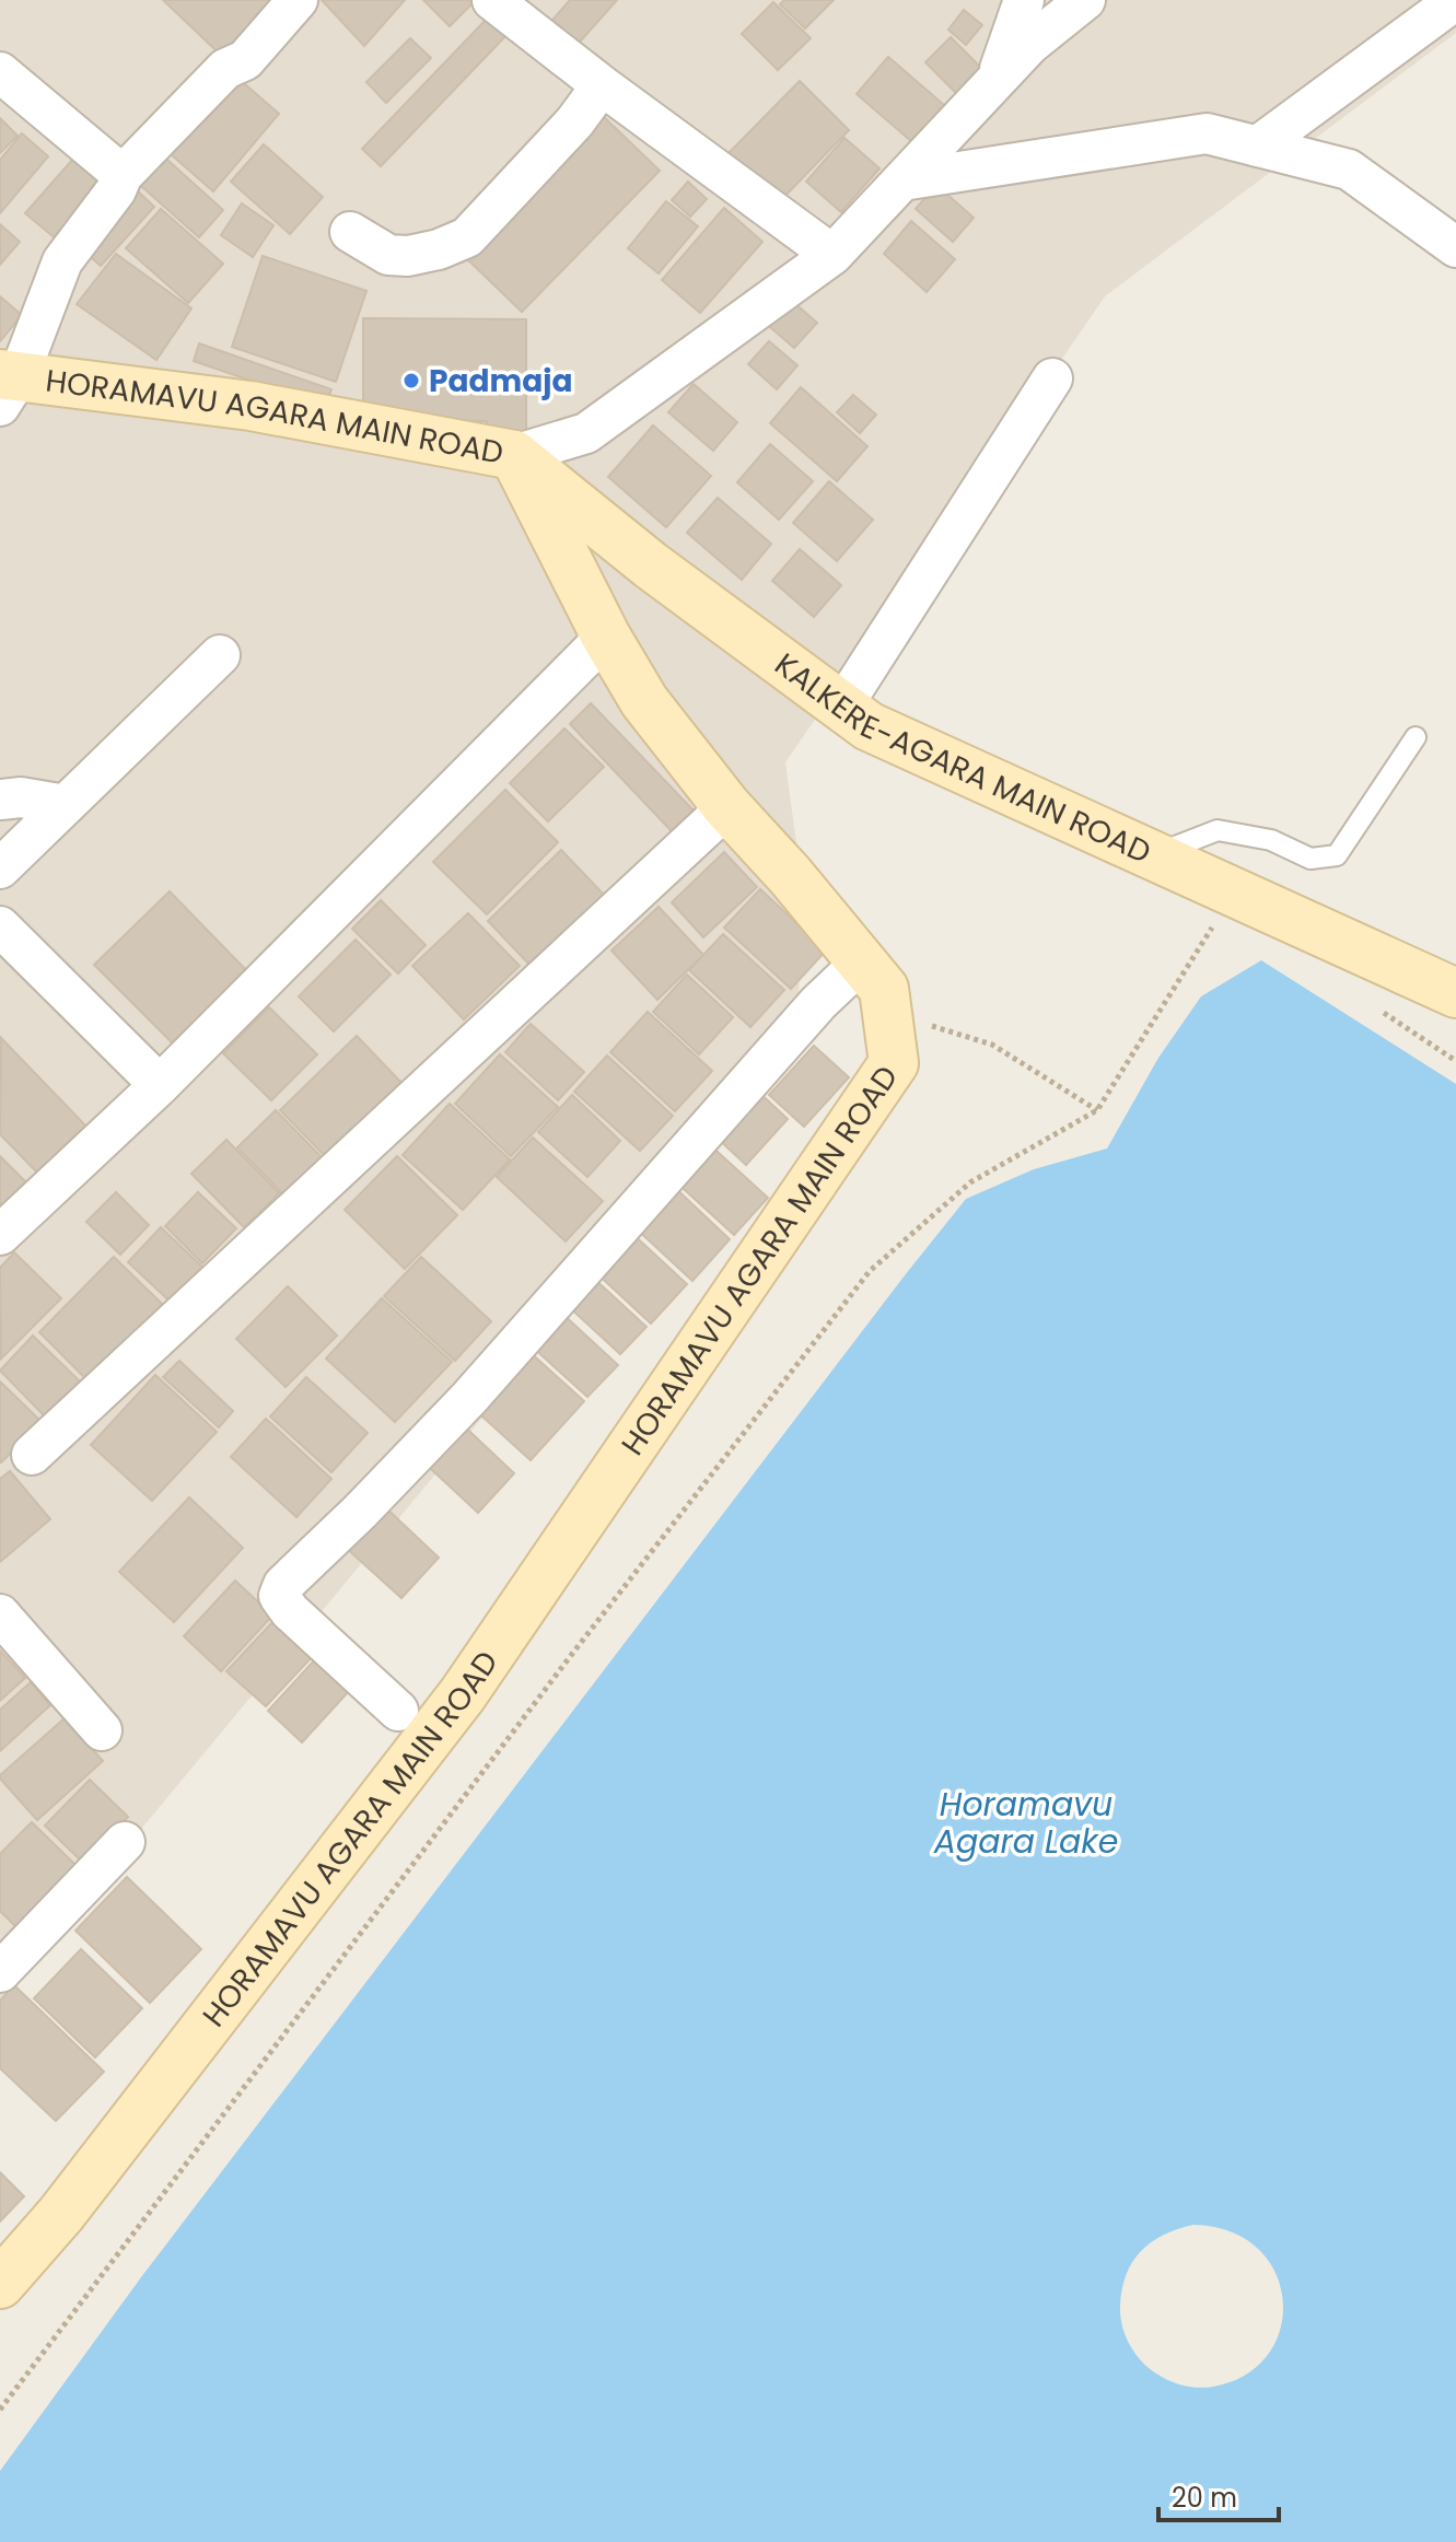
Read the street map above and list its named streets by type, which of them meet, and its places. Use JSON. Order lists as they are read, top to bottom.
{
  "streets": {
    "street": ["HORAMAVU AGARA MAIN ROAD", "KALKERE-AGARA MAIN ROAD"]
  },
  "crossings": [
    ["HORAMAVU AGARA MAIN ROAD", "KALKERE-AGARA MAIN ROAD"]
  ],
  "water": ["Horamavu Agara Lake"],
  "places": ["Padmaja"],
  "scale_bar": "20 m"
}
